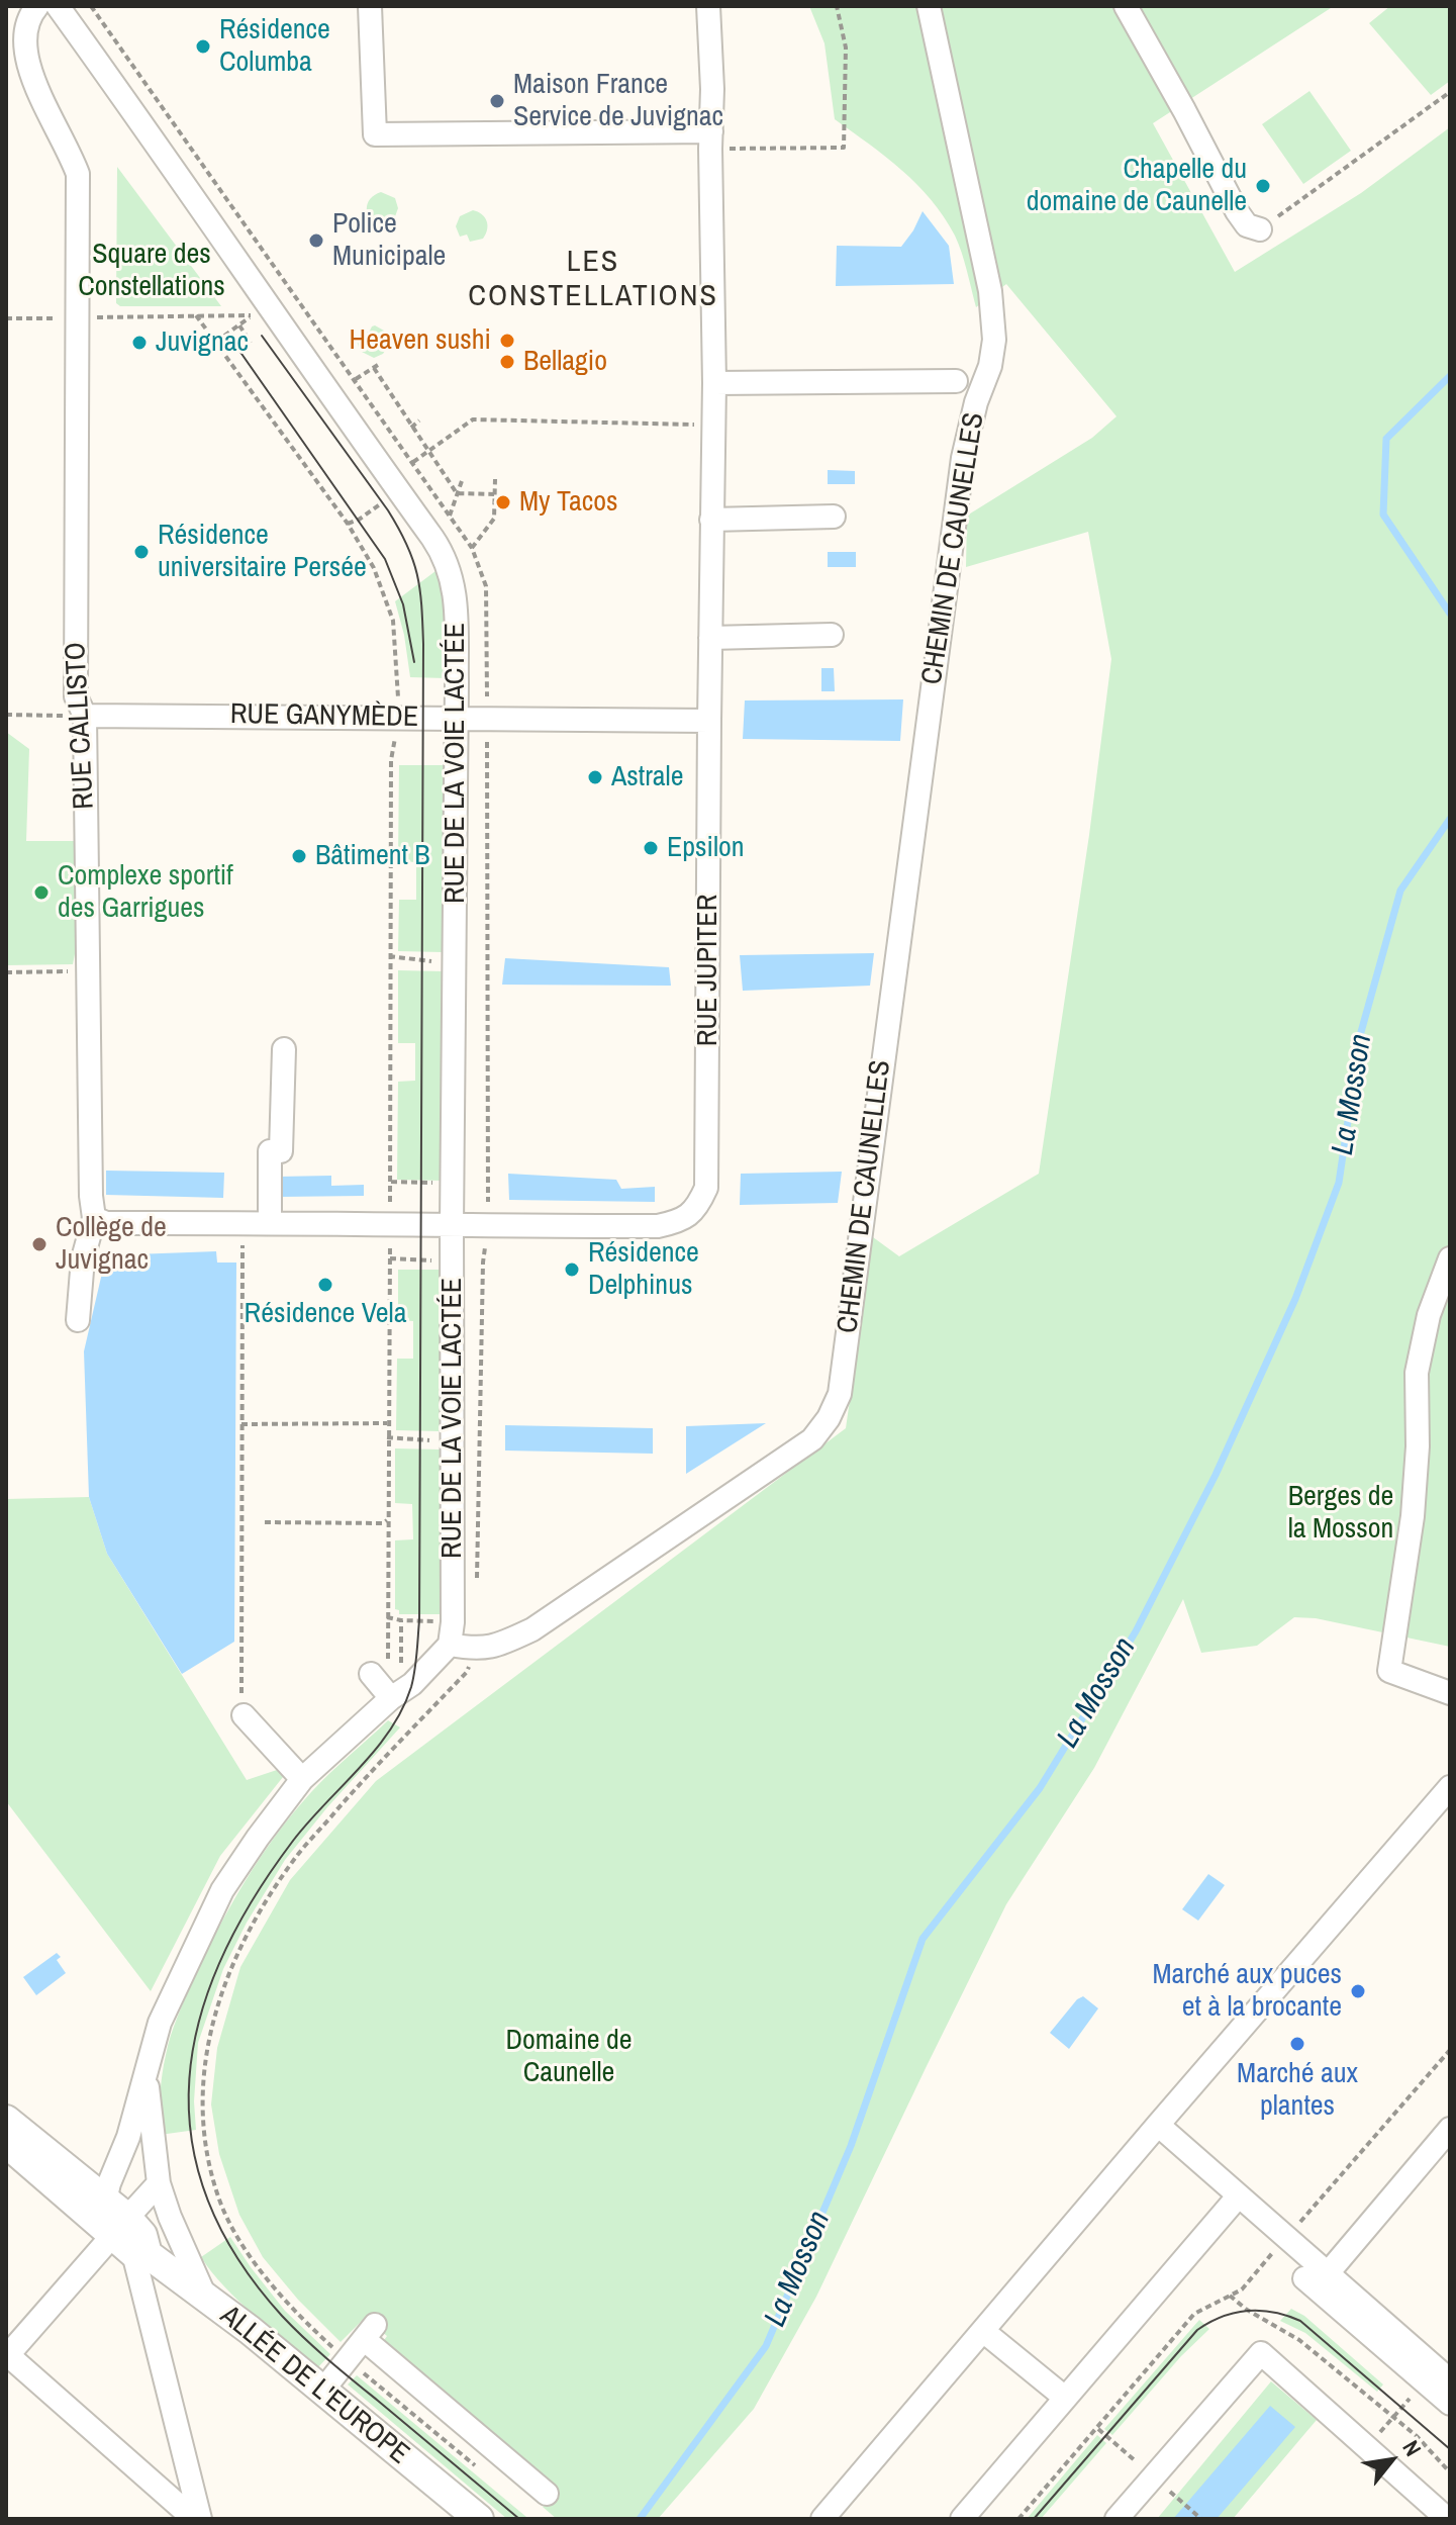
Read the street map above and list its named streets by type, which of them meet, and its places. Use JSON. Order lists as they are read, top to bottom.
{
  "streets": {
    "main road": ["ALLÉE DE L'EUROPE"],
    "street": [
      "CHEMIN DE CAUNELLES",
      "RUE GANYMÈDE",
      "RUE CALLISTO",
      "RUE DE LA VOIE LACTÉE",
      "RUE JUPITER"
    ]
  },
  "crossings": [
    ["CHEMIN DE CAUNELLES", "RUE DE LA VOIE LACTÉE"],
    ["RUE GANYMÈDE", "RUE CALLISTO"],
    ["RUE GANYMÈDE", "RUE DE LA VOIE LACTÉE"],
    ["RUE GANYMÈDE", "RUE JUPITER"],
    ["RUE DE LA VOIE LACTÉE", "RUE JUPITER"]
  ],
  "districts": ["LES CONSTELLATIONS"],
  "water": ["La Mosson"],
  "parks": ["Square des Constellations", "Berges de la Mosson", "Domaine de Caunelle"],
  "places": [
    "Résidence Columba",
    "Maison France Service de Juvignac",
    "Chapelle du domaine de Caunelle",
    "Police Municipale",
    "Heaven sushi",
    "Juvignac",
    "Bellagio",
    "My Tacos",
    "Résidence universitaire Persée",
    "Astrale",
    "Epsilon",
    "Bâtiment B",
    "Complexe sportif des Garrigues",
    "Collège de Juvignac",
    "Résidence Delphinus",
    "Résidence Vela",
    "Marché aux puces et à la brocante",
    "Marché aux plantes"
  ],
  "north": "top right"
}
